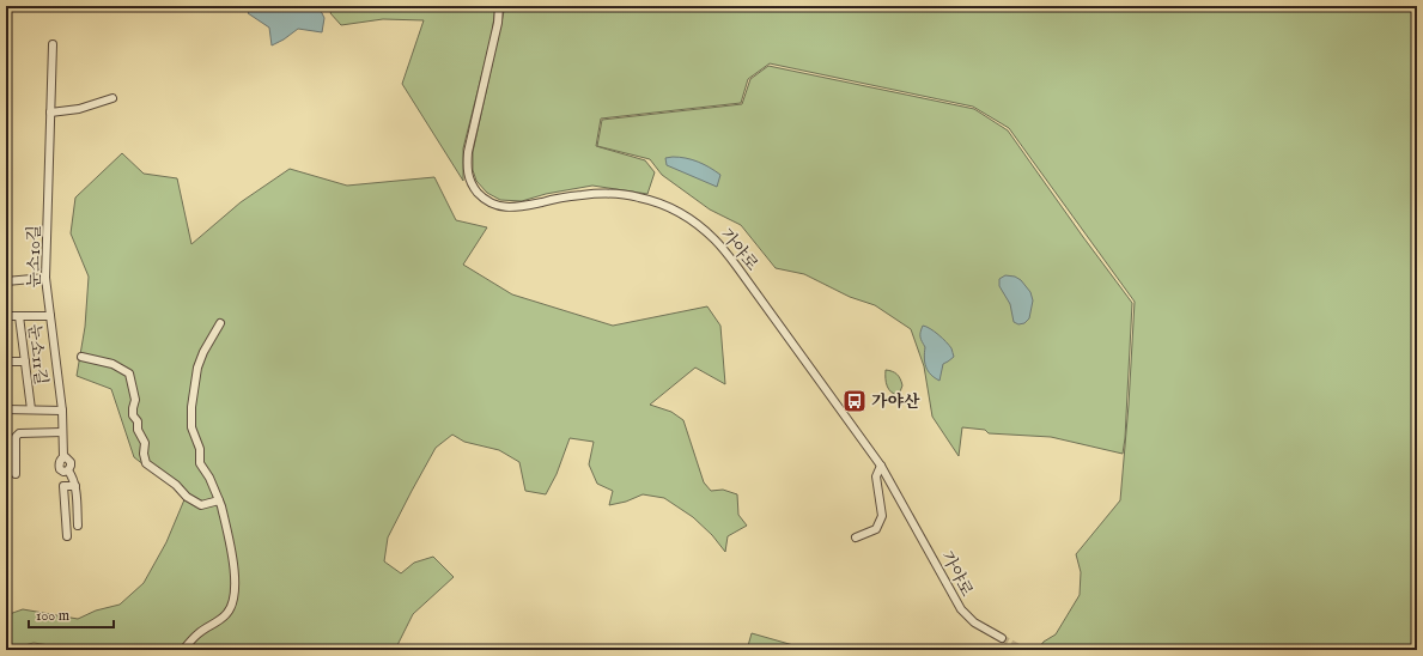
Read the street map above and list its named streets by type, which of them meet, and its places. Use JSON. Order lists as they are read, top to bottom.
{
  "streets": {
    "street": ["가야로", "눈소10길", "눈소11길"]
  },
  "places": {
    "bus stop": ["가야산"]
  },
  "scale_bar": "100 m"
}
